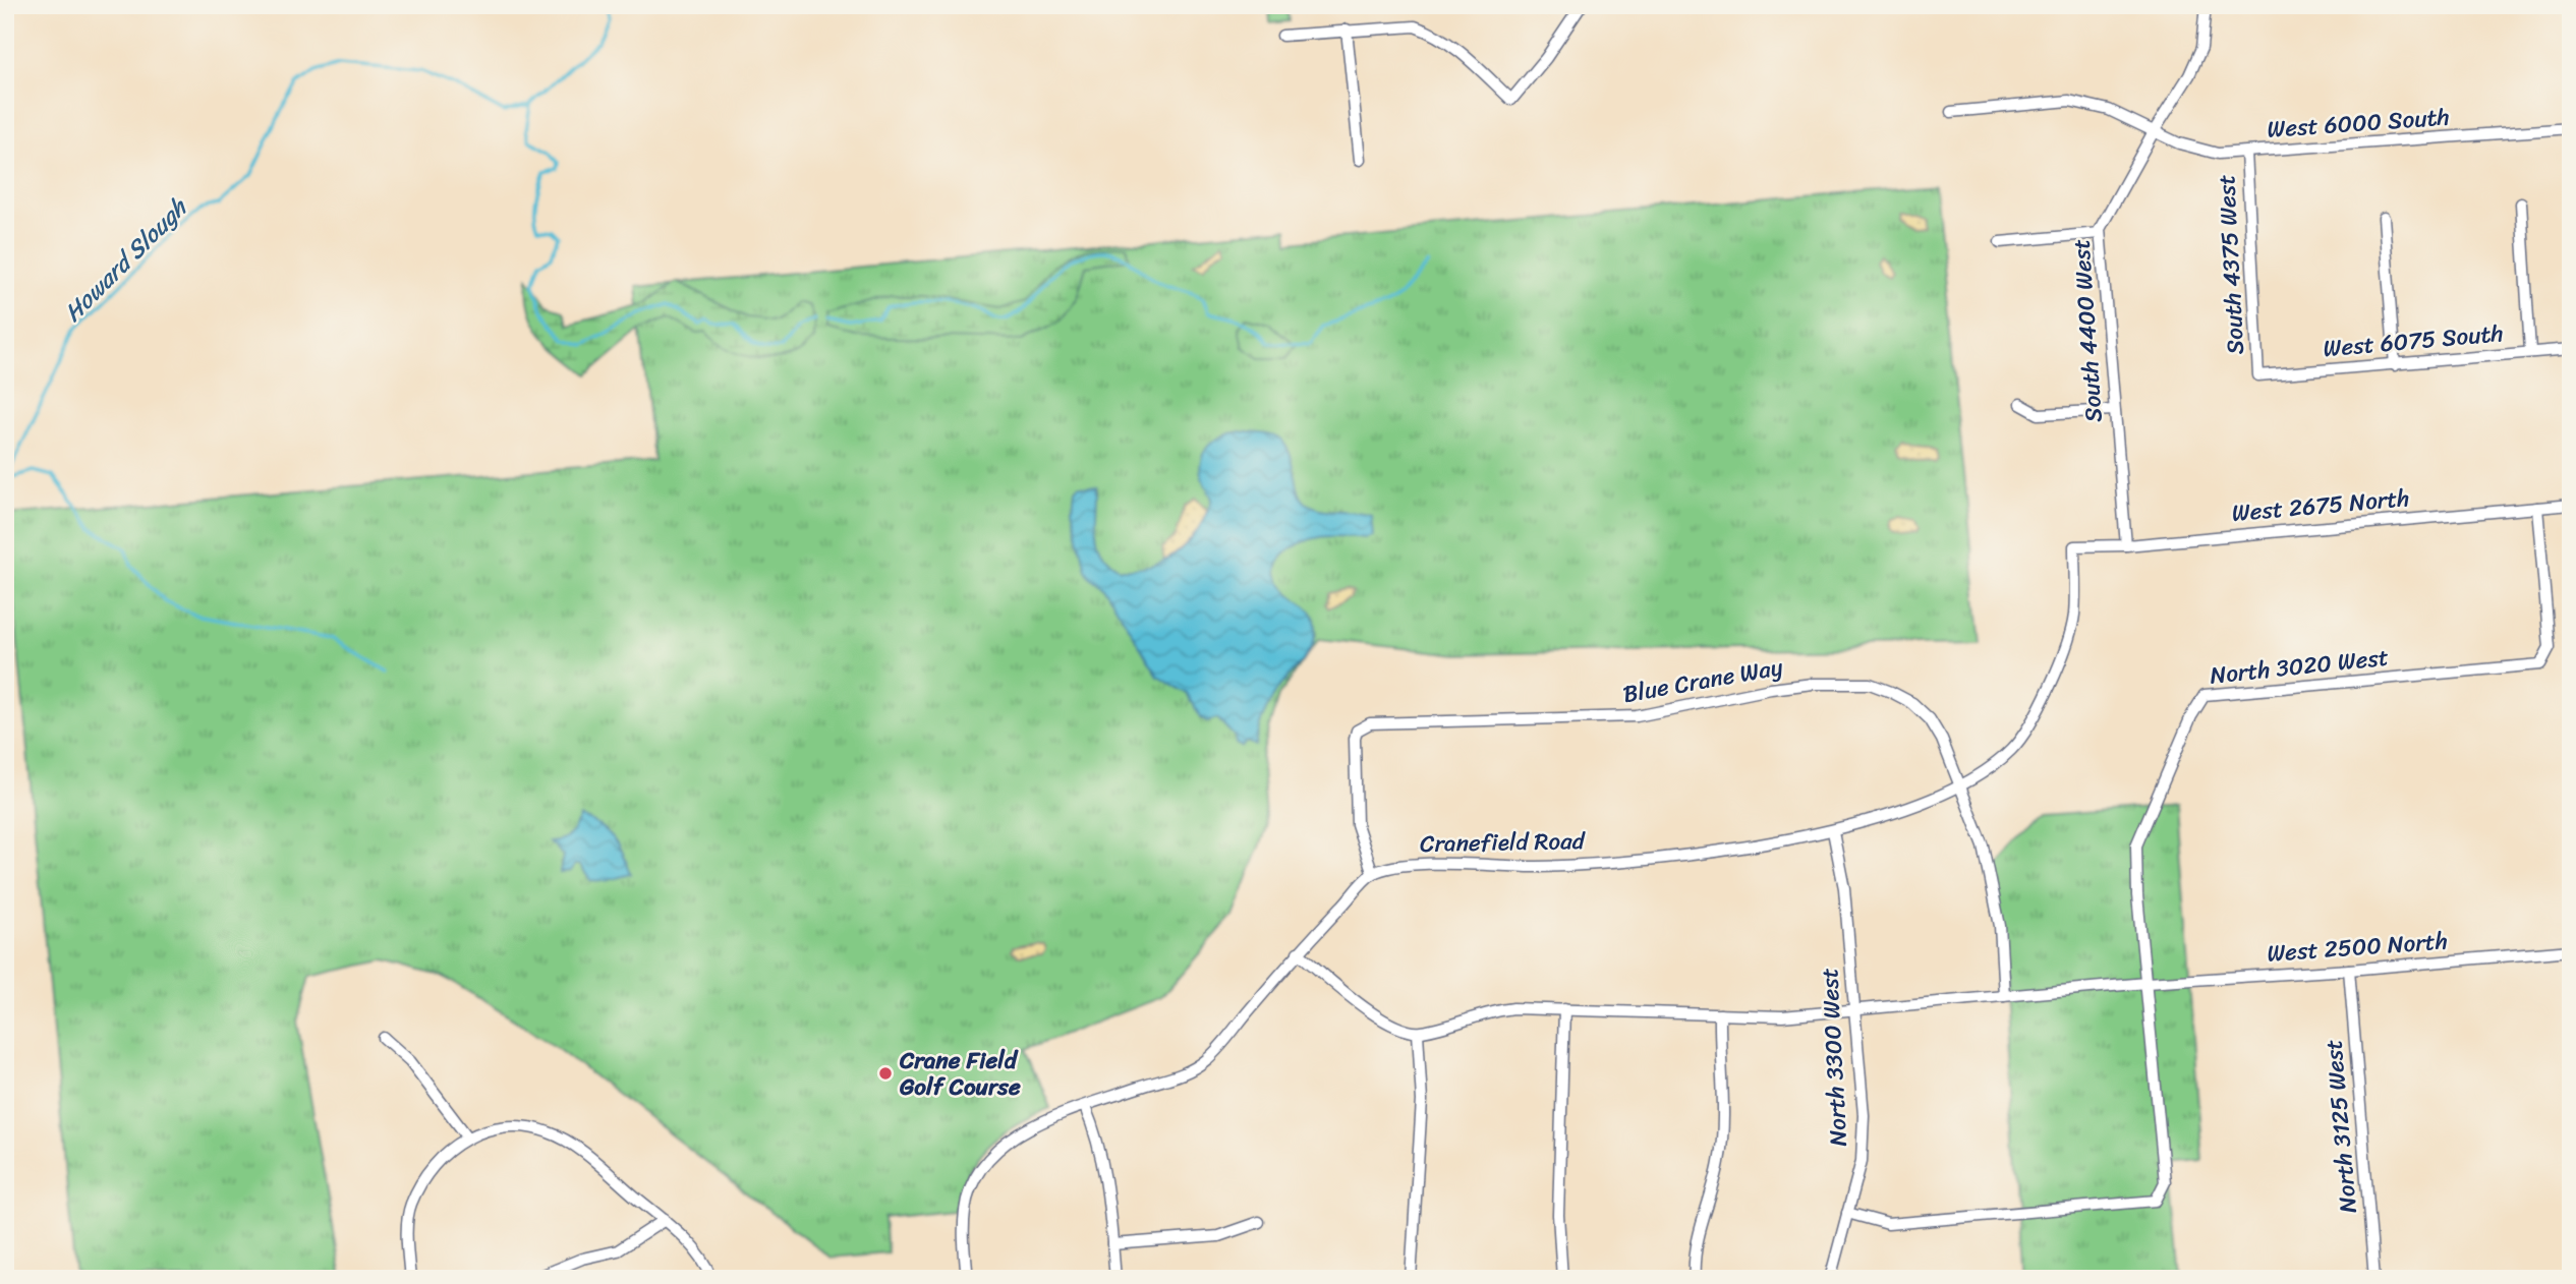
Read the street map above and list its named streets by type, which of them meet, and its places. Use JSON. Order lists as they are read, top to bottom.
{
  "streets": {
    "street": [
      "West 6000 South",
      "South 4375 West",
      "South 4400 West",
      "West 6075 South",
      "West 2675 North",
      "North 3020 West",
      "Blue Crane Way",
      "Cranefield Road",
      "West 2500 North",
      "North 3300 West",
      "North 3125 West"
    ]
  },
  "crossings": [
    ["West 6000 South", "South 4375 West"],
    ["West 6000 South", "South 4400 West"],
    ["South 4375 West", "West 6075 South"],
    ["South 4400 West", "West 2675 North"],
    ["West 2675 North", "North 3020 West"],
    ["West 2675 North", "Cranefield Road"],
    ["North 3020 West", "West 2500 North"],
    ["Blue Crane Way", "Cranefield Road"],
    ["Blue Crane Way", "West 2500 North"],
    ["Cranefield Road", "North 3300 West"],
    ["West 2500 North", "North 3300 West"],
    ["West 2500 North", "North 3125 West"]
  ],
  "water": ["Howard Slough"],
  "places": ["Crane Field Golf Course"]
}
